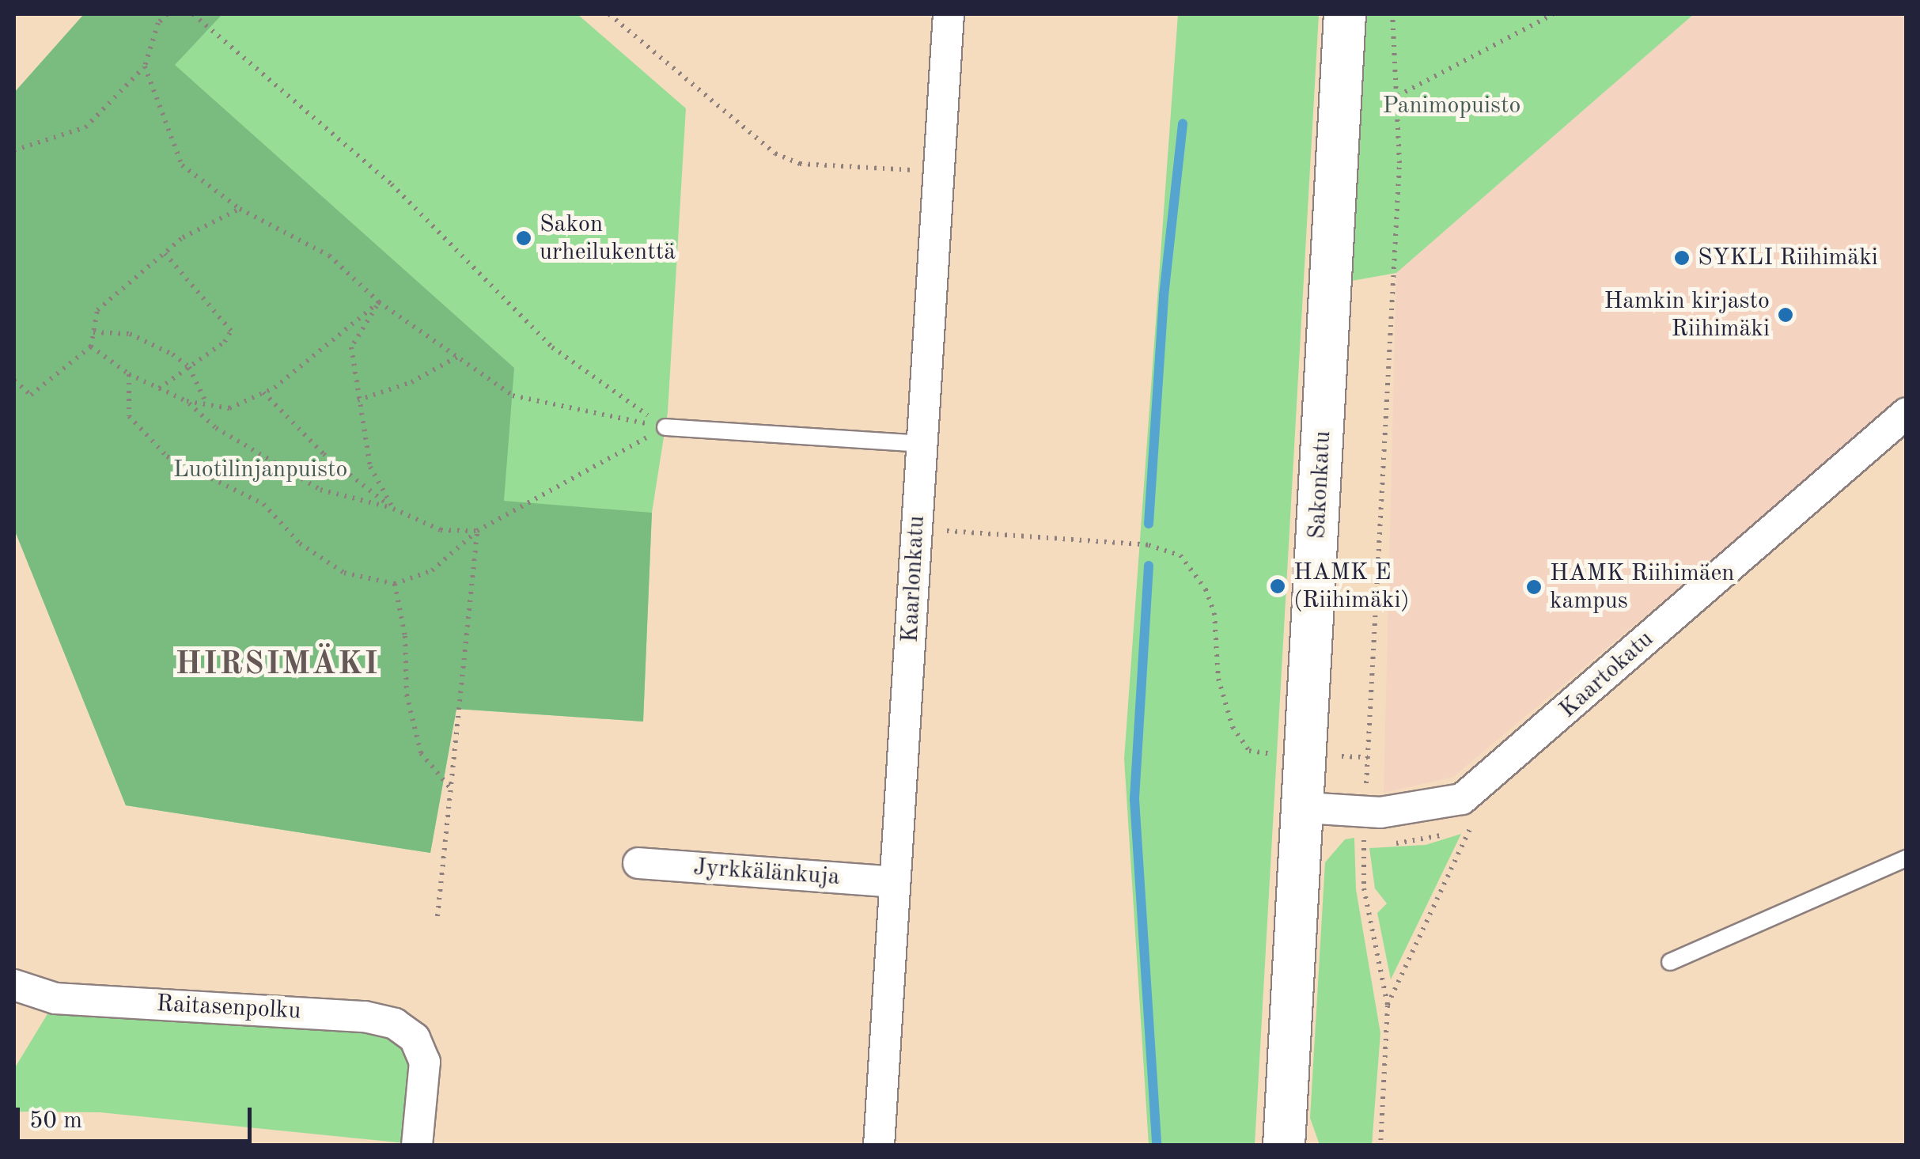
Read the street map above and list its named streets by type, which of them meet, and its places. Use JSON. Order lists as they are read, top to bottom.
{
  "streets": {
    "street": [
      "Sakonkatu",
      "Kaarlonkatu",
      "Kaartokatu",
      "Jyrkkälänkuja",
      "Raitasenpolku"
    ]
  },
  "crossings": [
    ["Sakonkatu", "Kaartokatu"],
    ["Kaarlonkatu", "Jyrkkälänkuja"]
  ],
  "districts": ["HIRSIMÄKI"],
  "parks": ["Panimopuisto", "Luotilinjanpuisto"],
  "places": [
    "Sakon urheilukenttä",
    "SYKLI Riihimäki",
    "Hamkin kirjasto Riihimäki",
    "HAMK E (Riihimäki)",
    "HAMK Riihimäen kampus"
  ],
  "scale_bar": "50 m"
}
